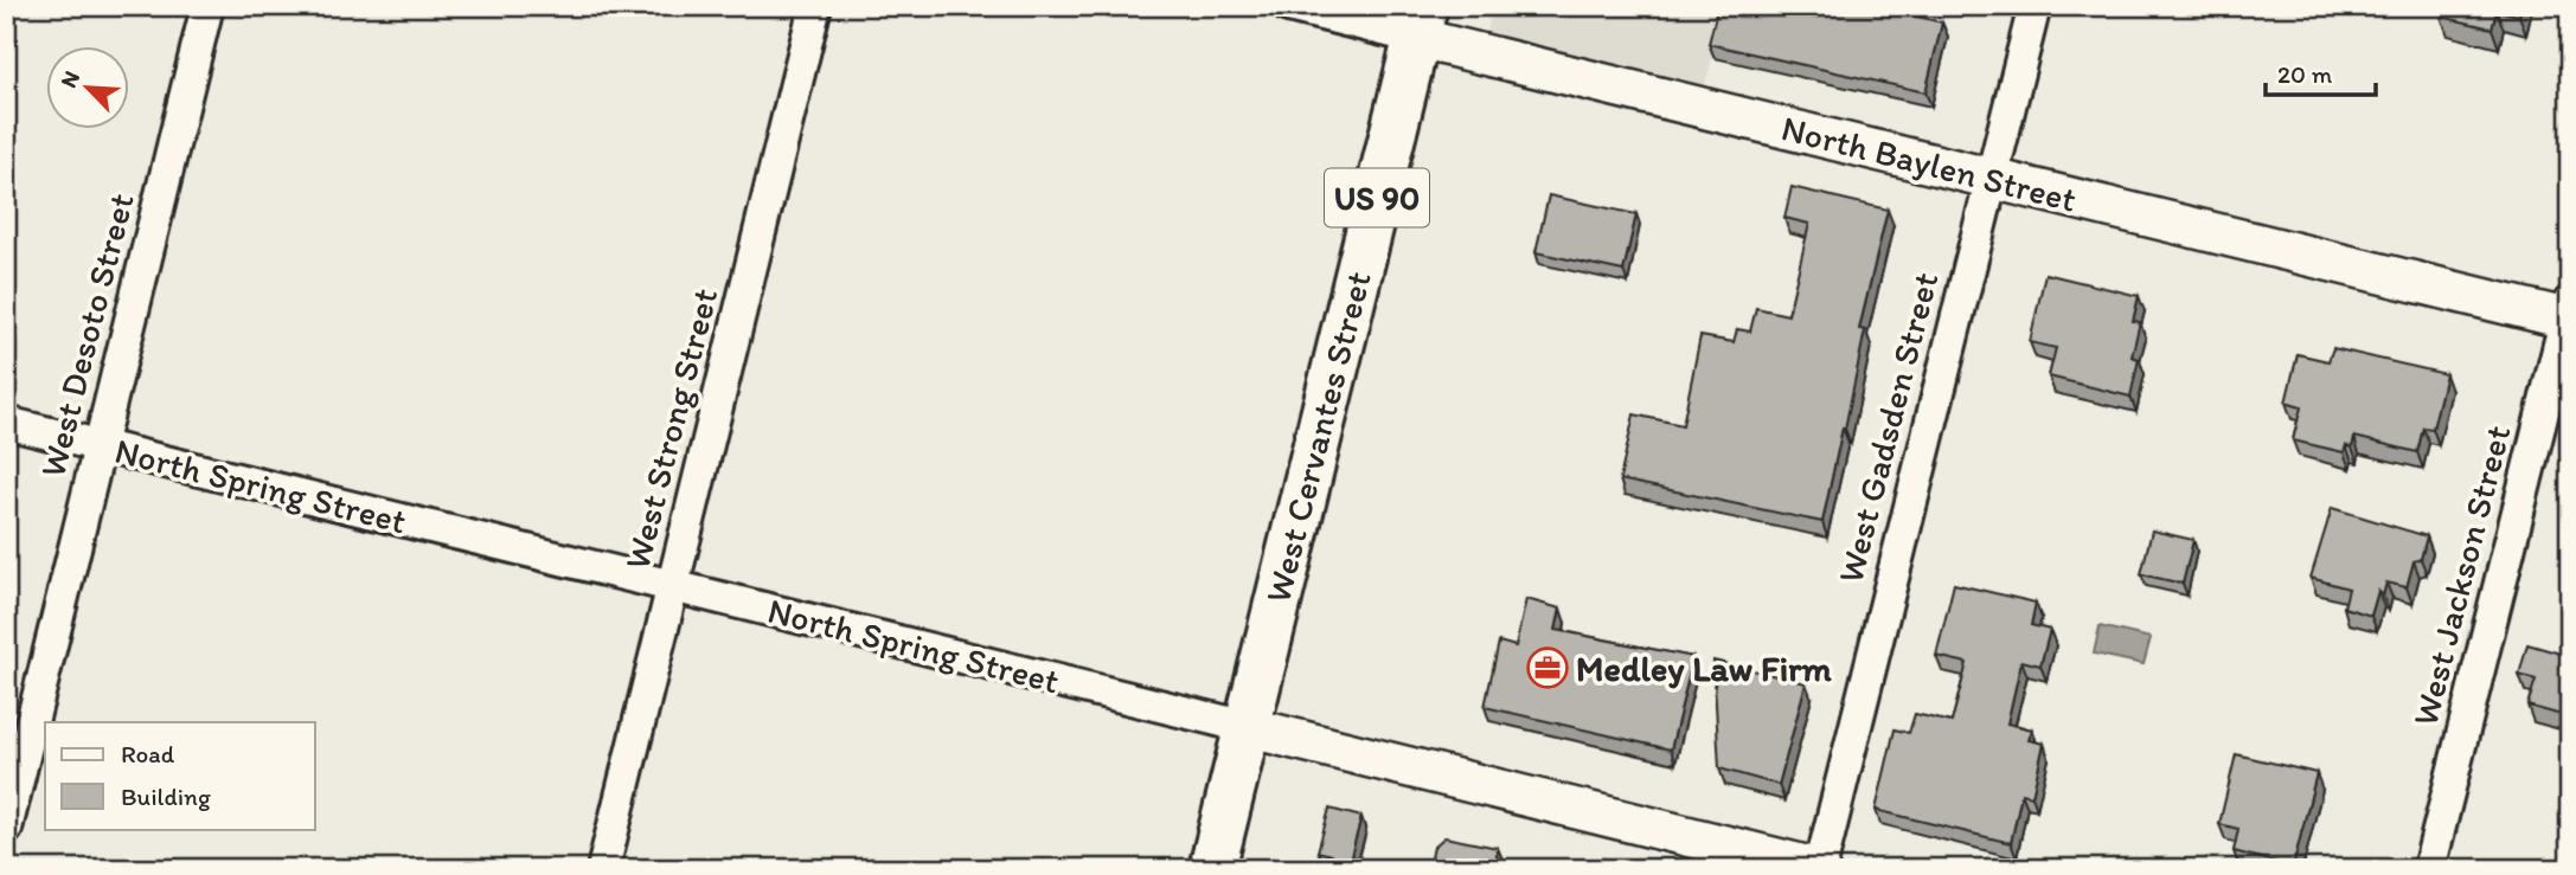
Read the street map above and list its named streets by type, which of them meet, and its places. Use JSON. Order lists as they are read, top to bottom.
{
  "streets": {
    "main road": ["US 90", "West Cervantes Street"],
    "street": [
      "North Baylen Street",
      "West Desoto Street",
      "West Gadsden Street",
      "West Strong Street",
      "North Spring Street",
      "West Jackson Street"
    ]
  },
  "crossings": [
    ["North Baylen Street", "West Gadsden Street"],
    ["North Baylen Street", "West Cervantes Street"],
    ["North Baylen Street", "West Jackson Street"],
    ["West Desoto Street", "North Spring Street"],
    ["West Gadsden Street", "North Spring Street"],
    ["West Strong Street", "North Spring Street"],
    ["West Cervantes Street", "North Spring Street"]
  ],
  "places": {
    "office": ["Medley Law Firm"]
  },
  "legend": ["Road", "Building"],
  "scale_bar": "20 m",
  "north": "top left"
}
